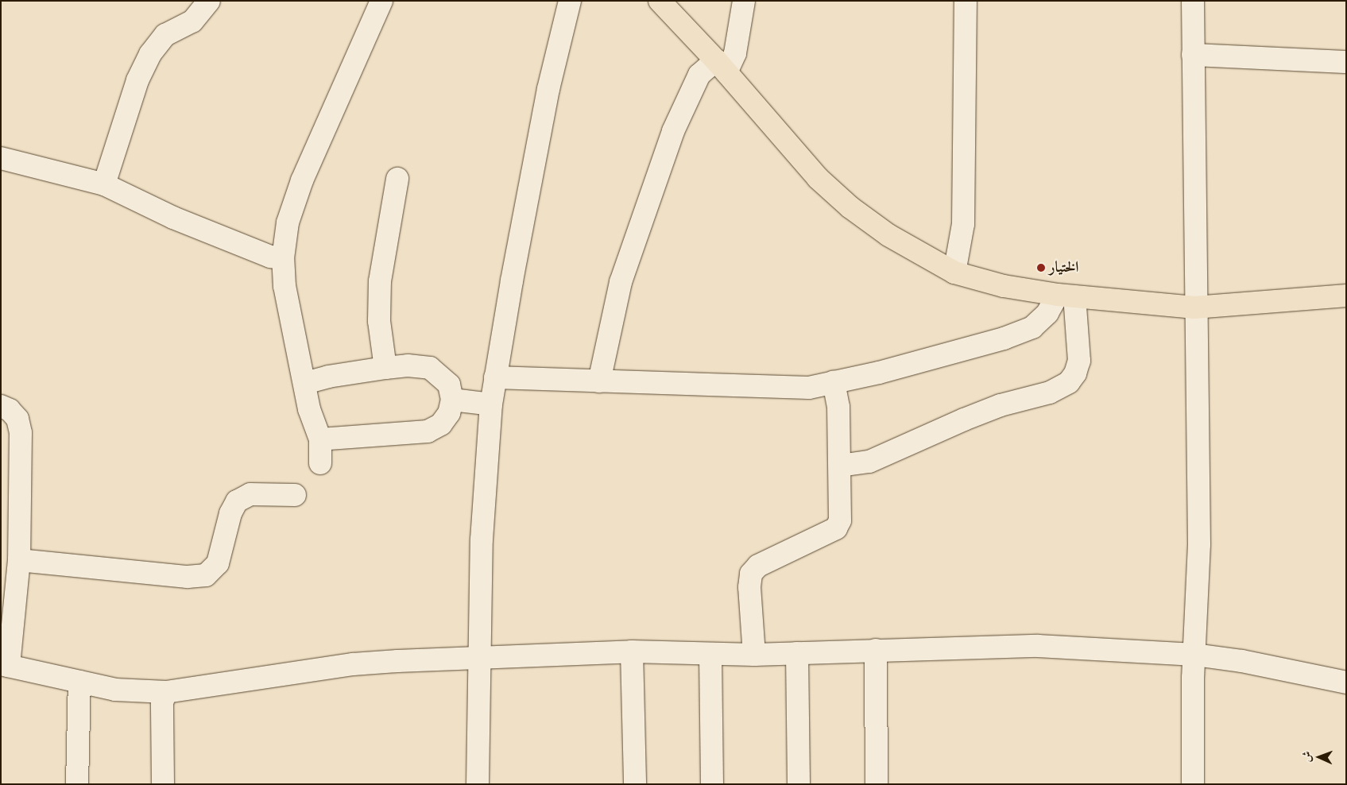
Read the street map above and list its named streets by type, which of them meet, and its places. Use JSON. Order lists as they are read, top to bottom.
{
  "places": ["الختيار"],
  "north": "left"
}
